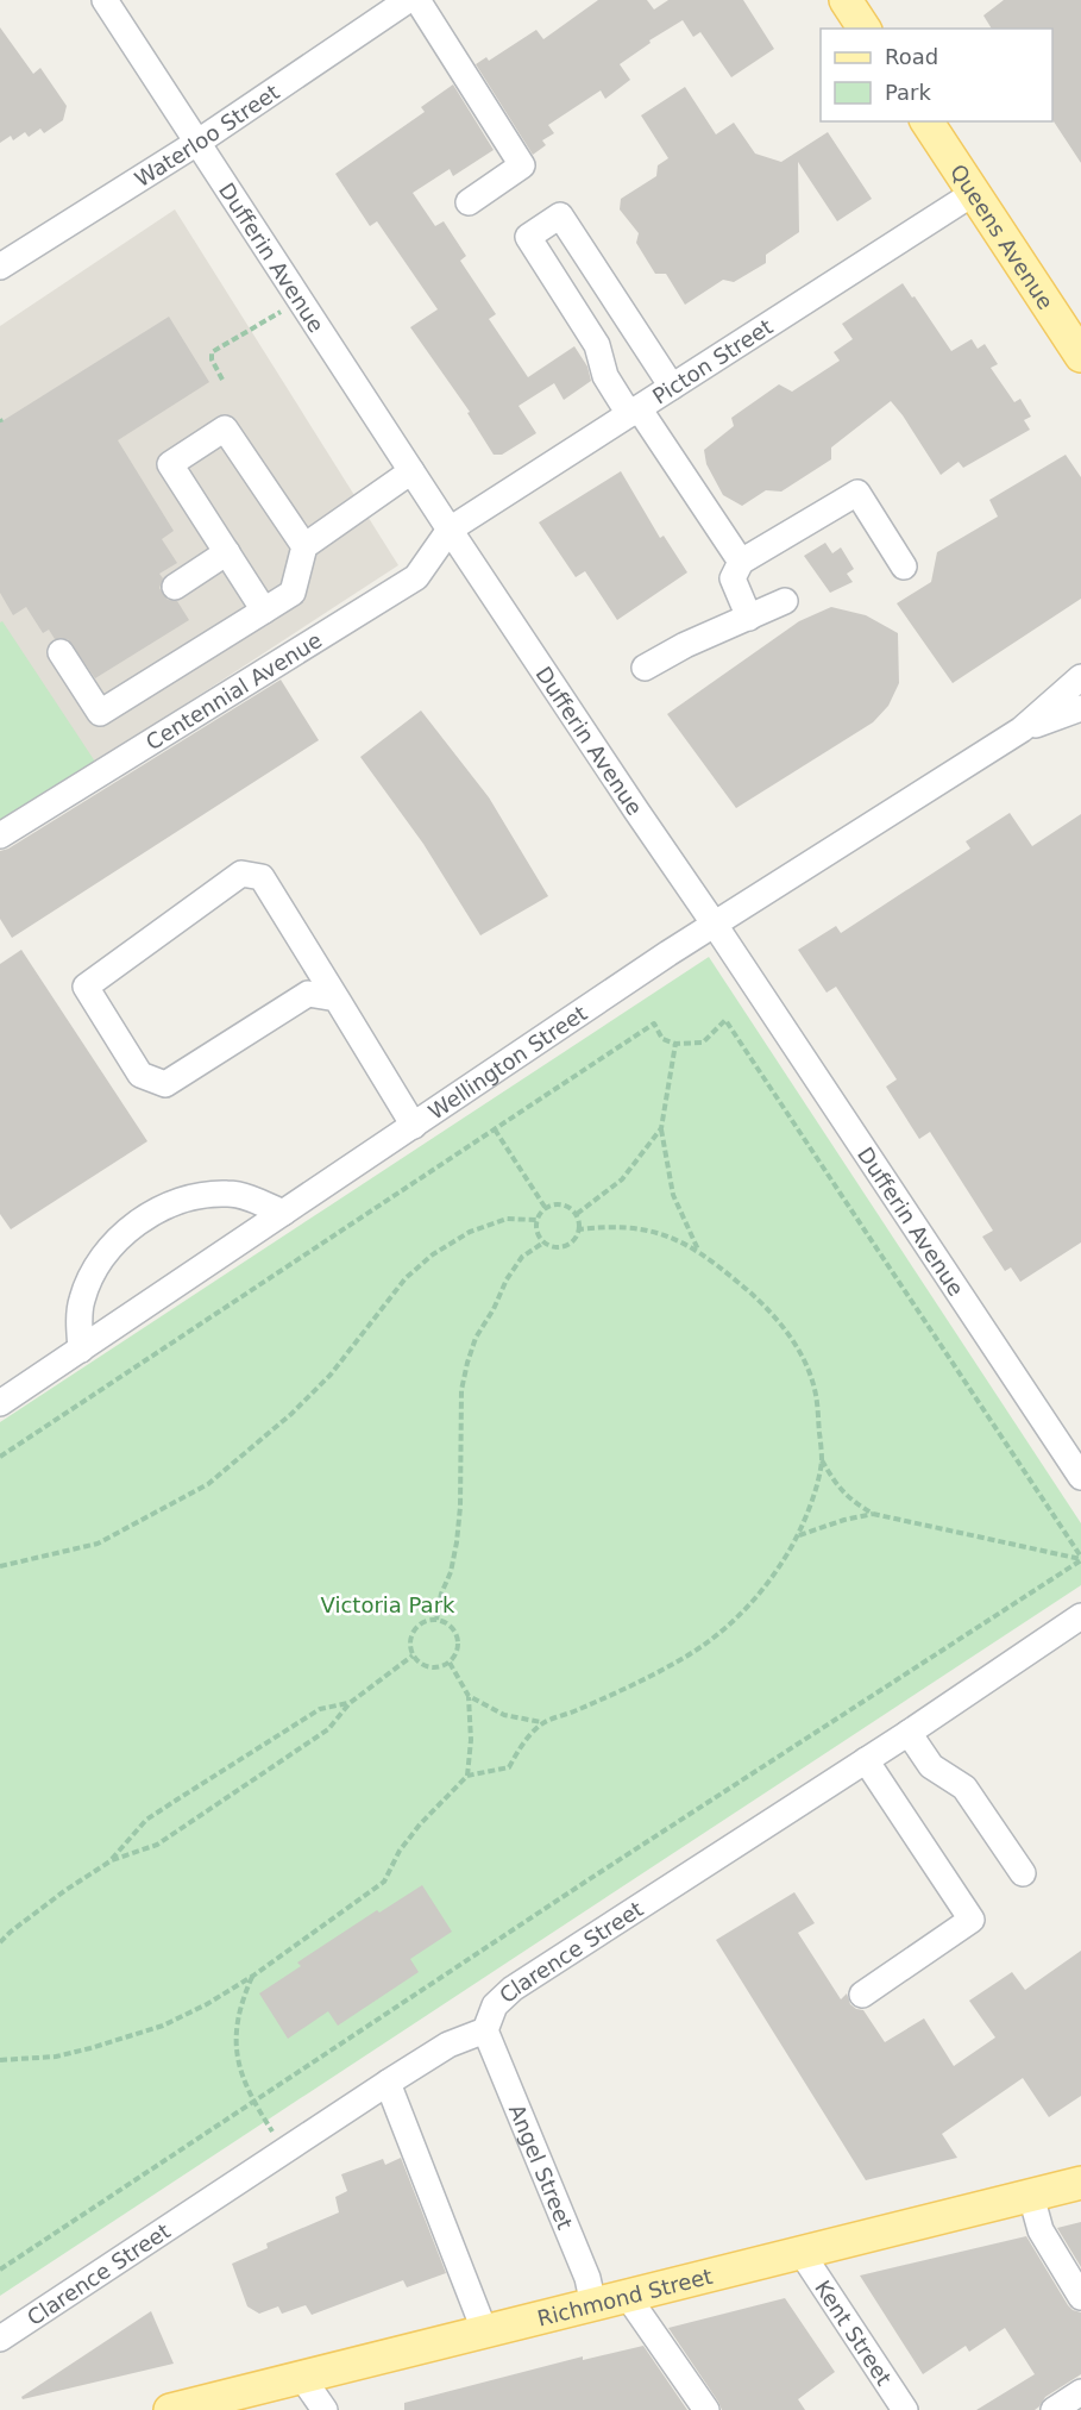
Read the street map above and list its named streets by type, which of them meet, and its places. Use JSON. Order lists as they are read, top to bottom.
{
  "streets": {
    "main road": ["Queens Avenue", "Richmond Street"],
    "street": [
      "Waterloo Street",
      "Dufferin Avenue",
      "Picton Street",
      "Centennial Avenue",
      "Wellington Street",
      "Clarence Street",
      "Angel Street",
      "Kent Street"
    ]
  },
  "crossings": [
    ["Waterloo Street", "Dufferin Avenue"],
    ["Queens Avenue", "Picton Street"],
    ["Dufferin Avenue", "Picton Street"],
    ["Dufferin Avenue", "Centennial Avenue"],
    ["Dufferin Avenue", "Wellington Street"],
    ["Picton Street", "Centennial Avenue"],
    ["Clarence Street", "Angel Street"],
    ["Angel Street", "Richmond Street"],
    ["Richmond Street", "Kent Street"]
  ],
  "parks": ["Victoria Park"],
  "legend": ["Road", "Park"]
}
